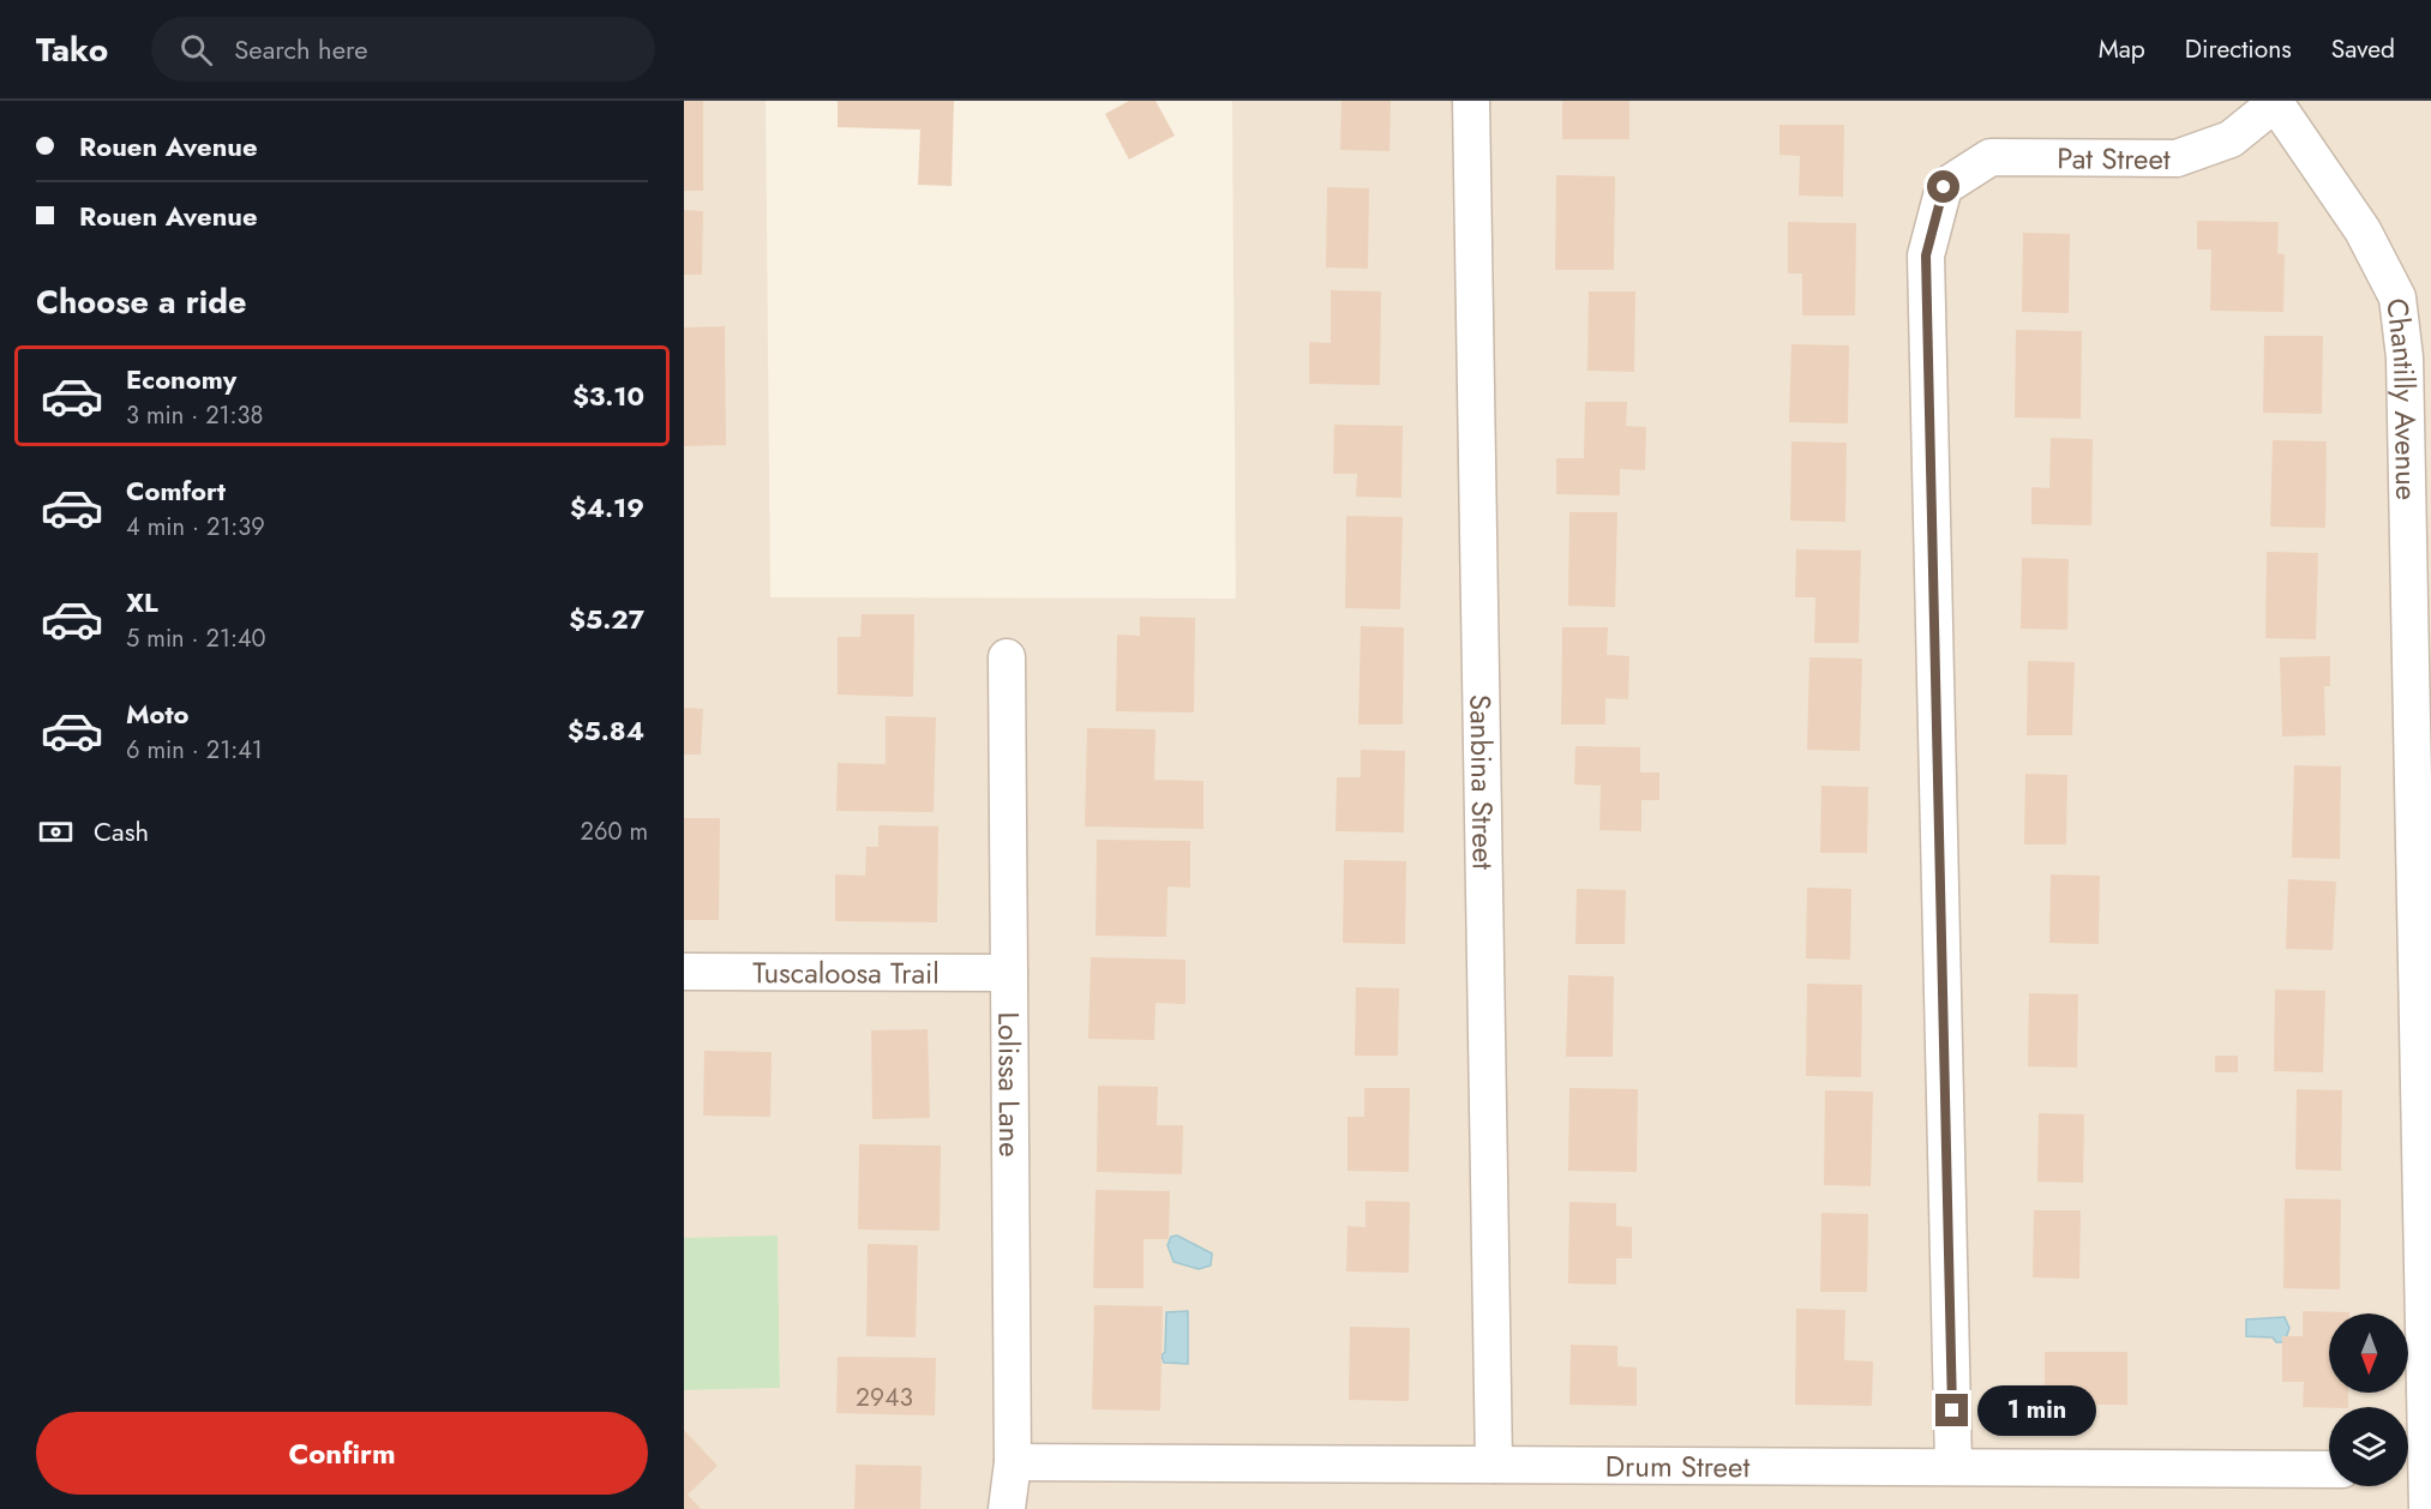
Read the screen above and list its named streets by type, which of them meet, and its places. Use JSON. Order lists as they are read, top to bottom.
{
  "streets": {
    "street": [
      "Pat Street",
      "Chantilly Avenue",
      "Sanbina Street",
      "Tuscaloosa Trail",
      "Lolissa Lane",
      "Drum Street"
    ]
  },
  "crossings": [
    ["Pat Street", "Chantilly Avenue"],
    ["Pat Street", "Drum Street"],
    ["Sanbina Street", "Drum Street"],
    ["Tuscaloosa Trail", "Lolissa Lane"],
    ["Lolissa Lane", "Drum Street"]
  ],
  "house_numbers": ["2943"],
  "north": "bottom",
  "page": {
    "header": "Tako",
    "search": "Search here",
    "nav": ["Map", "Directions", "Saved"],
    "banner": ["Rouen Avenue", "Rouen Avenue"],
    "heading": "Choose a ride",
    "list": [
      {
        "name": "Economy",
        "note": "3 min · 21:38",
        "value": "$3.10"
      },
      {
        "name": "Comfort",
        "note": "4 min · 21:39",
        "value": "$4.19"
      },
      {
        "name": "XL",
        "note": "5 min · 21:40",
        "value": "$5.27"
      },
      {
        "name": "Moto",
        "note": "6 min · 21:41",
        "value": "$5.84"
      }
    ],
    "pay": ["Cash", "260 m"],
    "bubble": "1 min",
    "buttons": "Confirm"
  }
}
